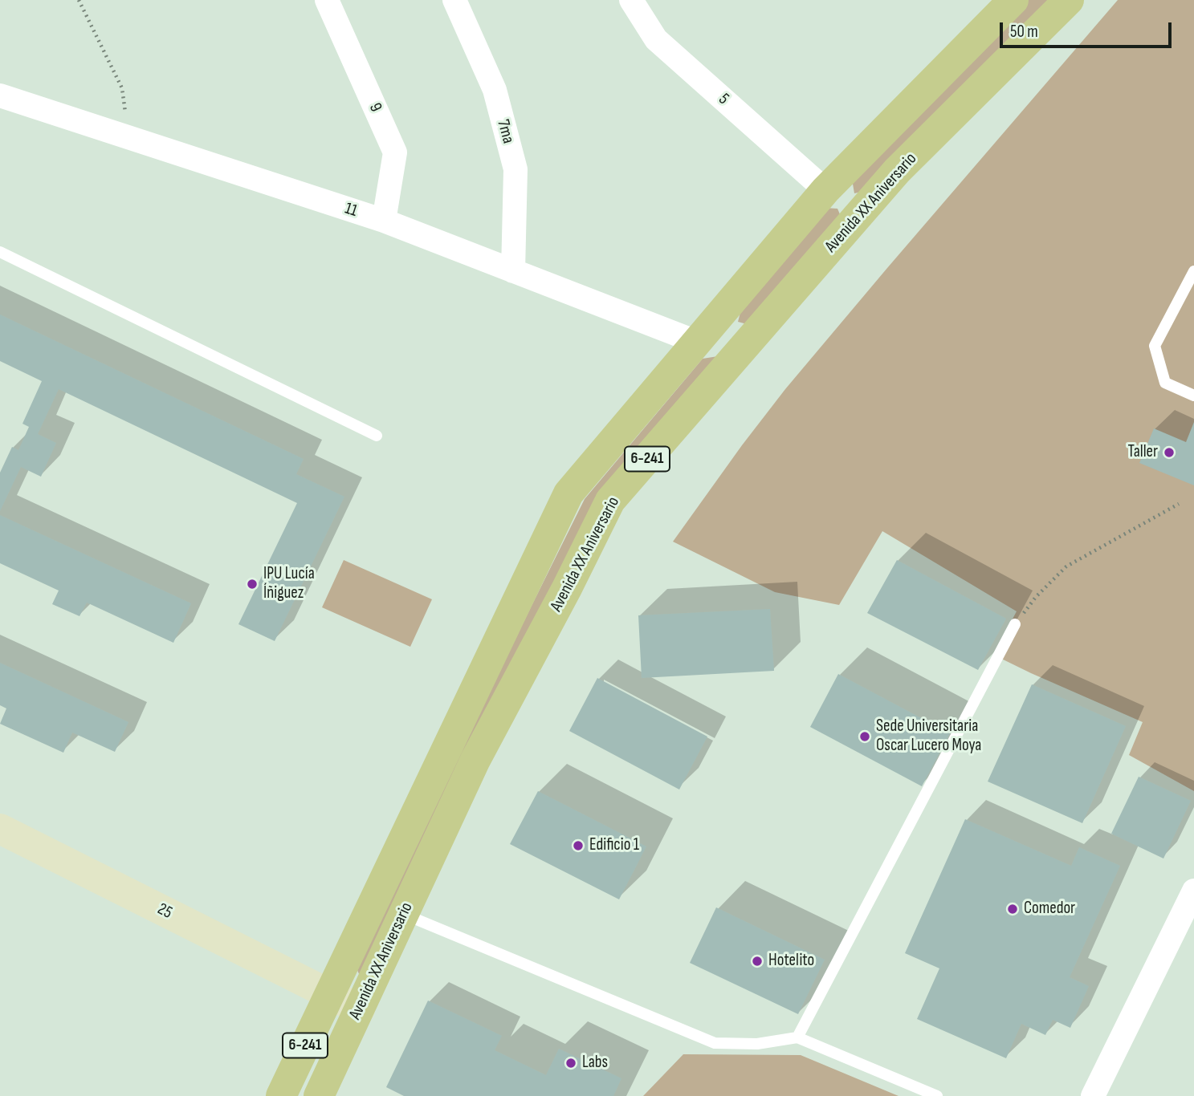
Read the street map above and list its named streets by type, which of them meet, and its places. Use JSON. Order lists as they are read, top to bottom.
{
  "streets": {
    "main road": ["Avenida XX Aniversario", "6-241"],
    "street": [
      "5",
      "9",
      "7ma",
      "11",
      "25"
    ]
  },
  "crossings": [
    ["5", "Avenida XX Aniversario"],
    ["9", "11"],
    ["7ma", "11"],
    ["Avenida XX Aniversario", "11"],
    ["Avenida XX Aniversario", "25"]
  ],
  "places": [
    "Taller",
    "IPU Lucía Íñiguez",
    "Sede Universitaria Oscar Lucero Moya",
    "Edificio 1",
    "Comedor",
    "Hotelito",
    "Labs"
  ],
  "scale_bar": "50 m"
}
